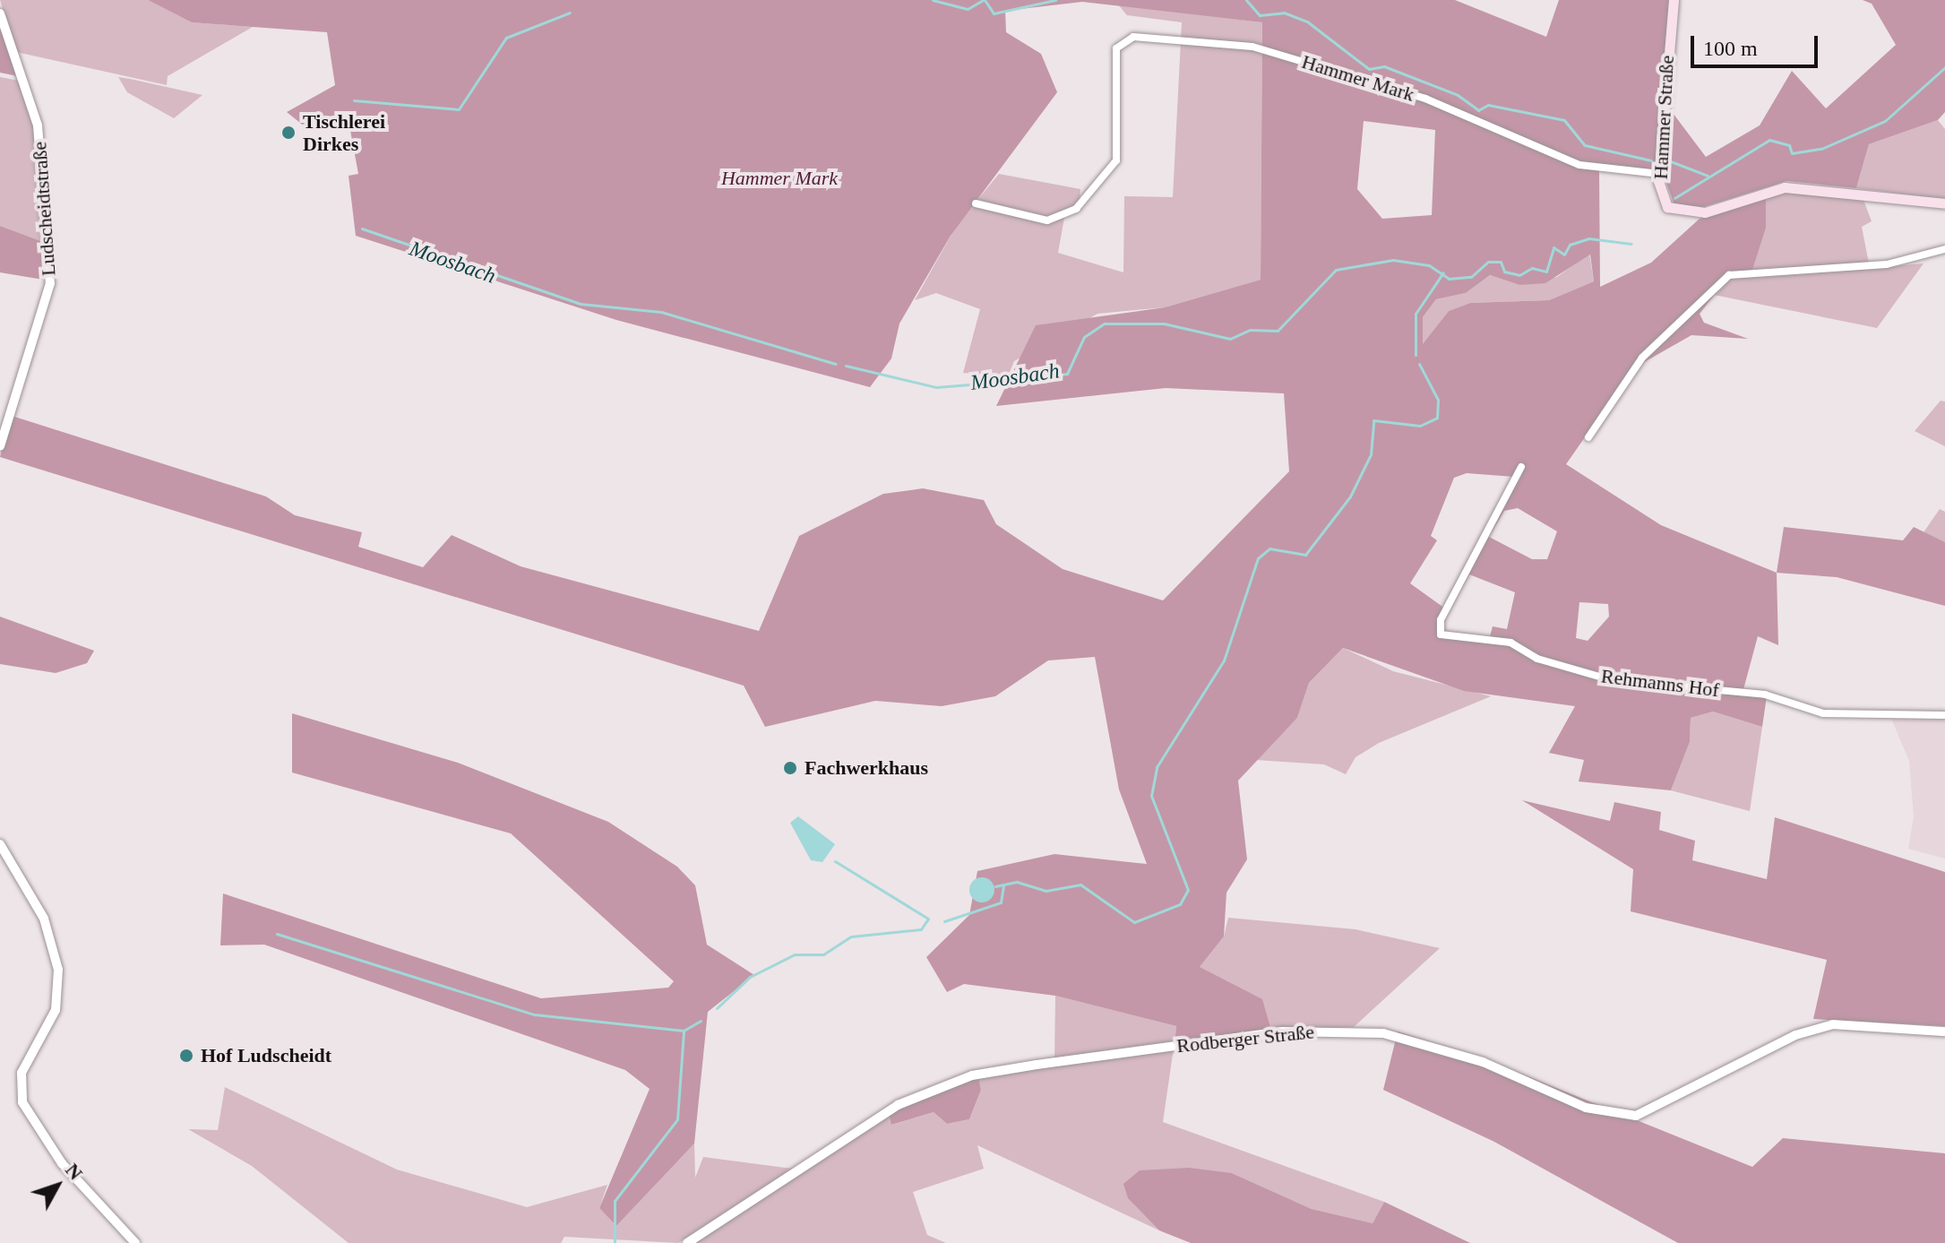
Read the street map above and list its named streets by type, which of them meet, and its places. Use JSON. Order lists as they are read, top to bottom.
{
  "streets": {
    "main road": ["Hammer Straße"],
    "street": [
      "Hammer Mark",
      "Ludscheidtstraße",
      "Rehmanns Hof",
      "Rodberger Straße"
    ]
  },
  "crossings": [
    ["Hammer Mark", "Hammer Straße"]
  ],
  "water": ["Moosbach"],
  "parks": ["Hammer Mark"],
  "places": ["Tischlerei Dirkes", "Fachwerkhaus", "Hof Ludscheidt"],
  "scale_bar": "100 m",
  "north": "top right"
}
